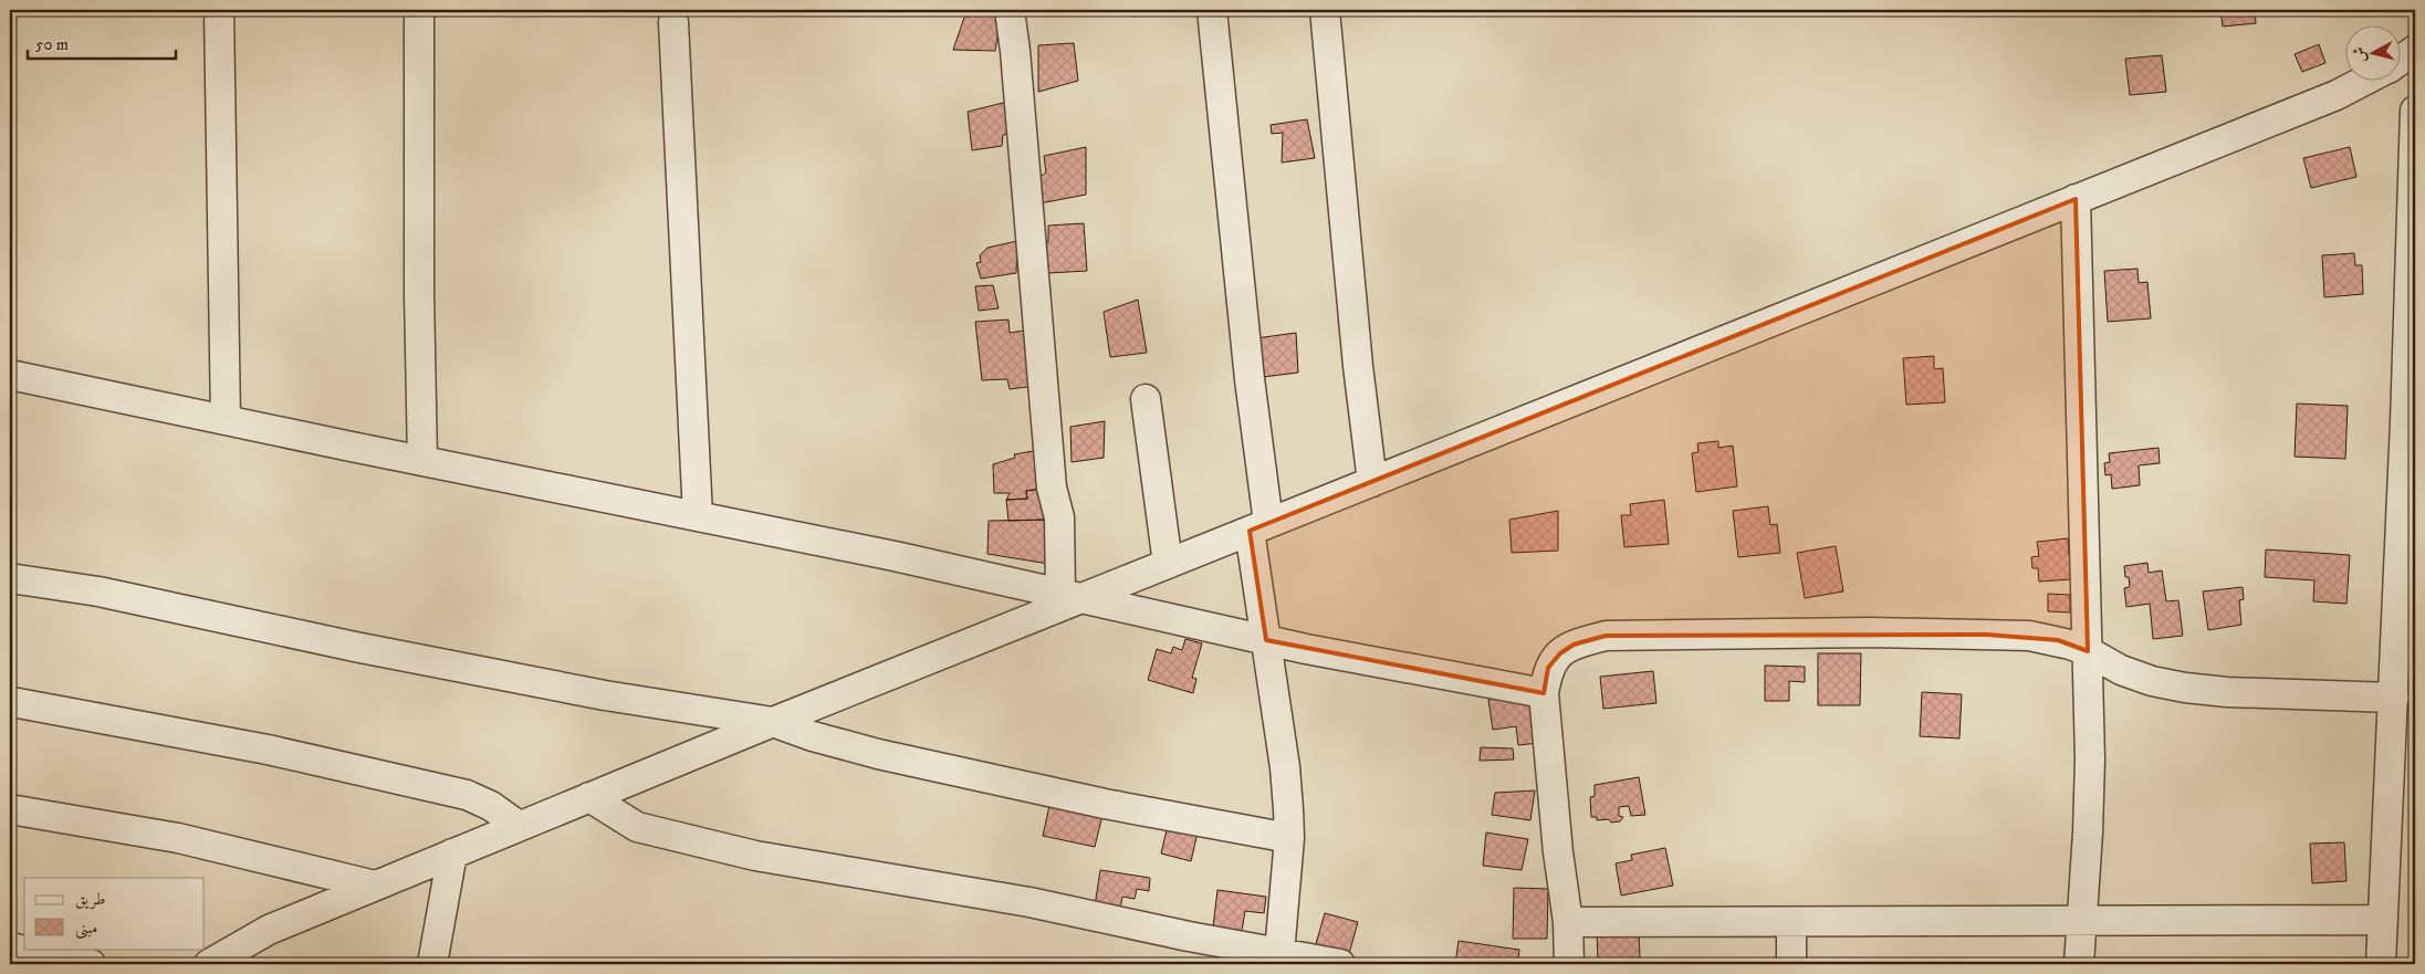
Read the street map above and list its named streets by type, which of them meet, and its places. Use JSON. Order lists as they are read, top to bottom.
{
  "legend": ["طريق", "مبنى"],
  "scale_bar": "50 m",
  "north": "left"
}
